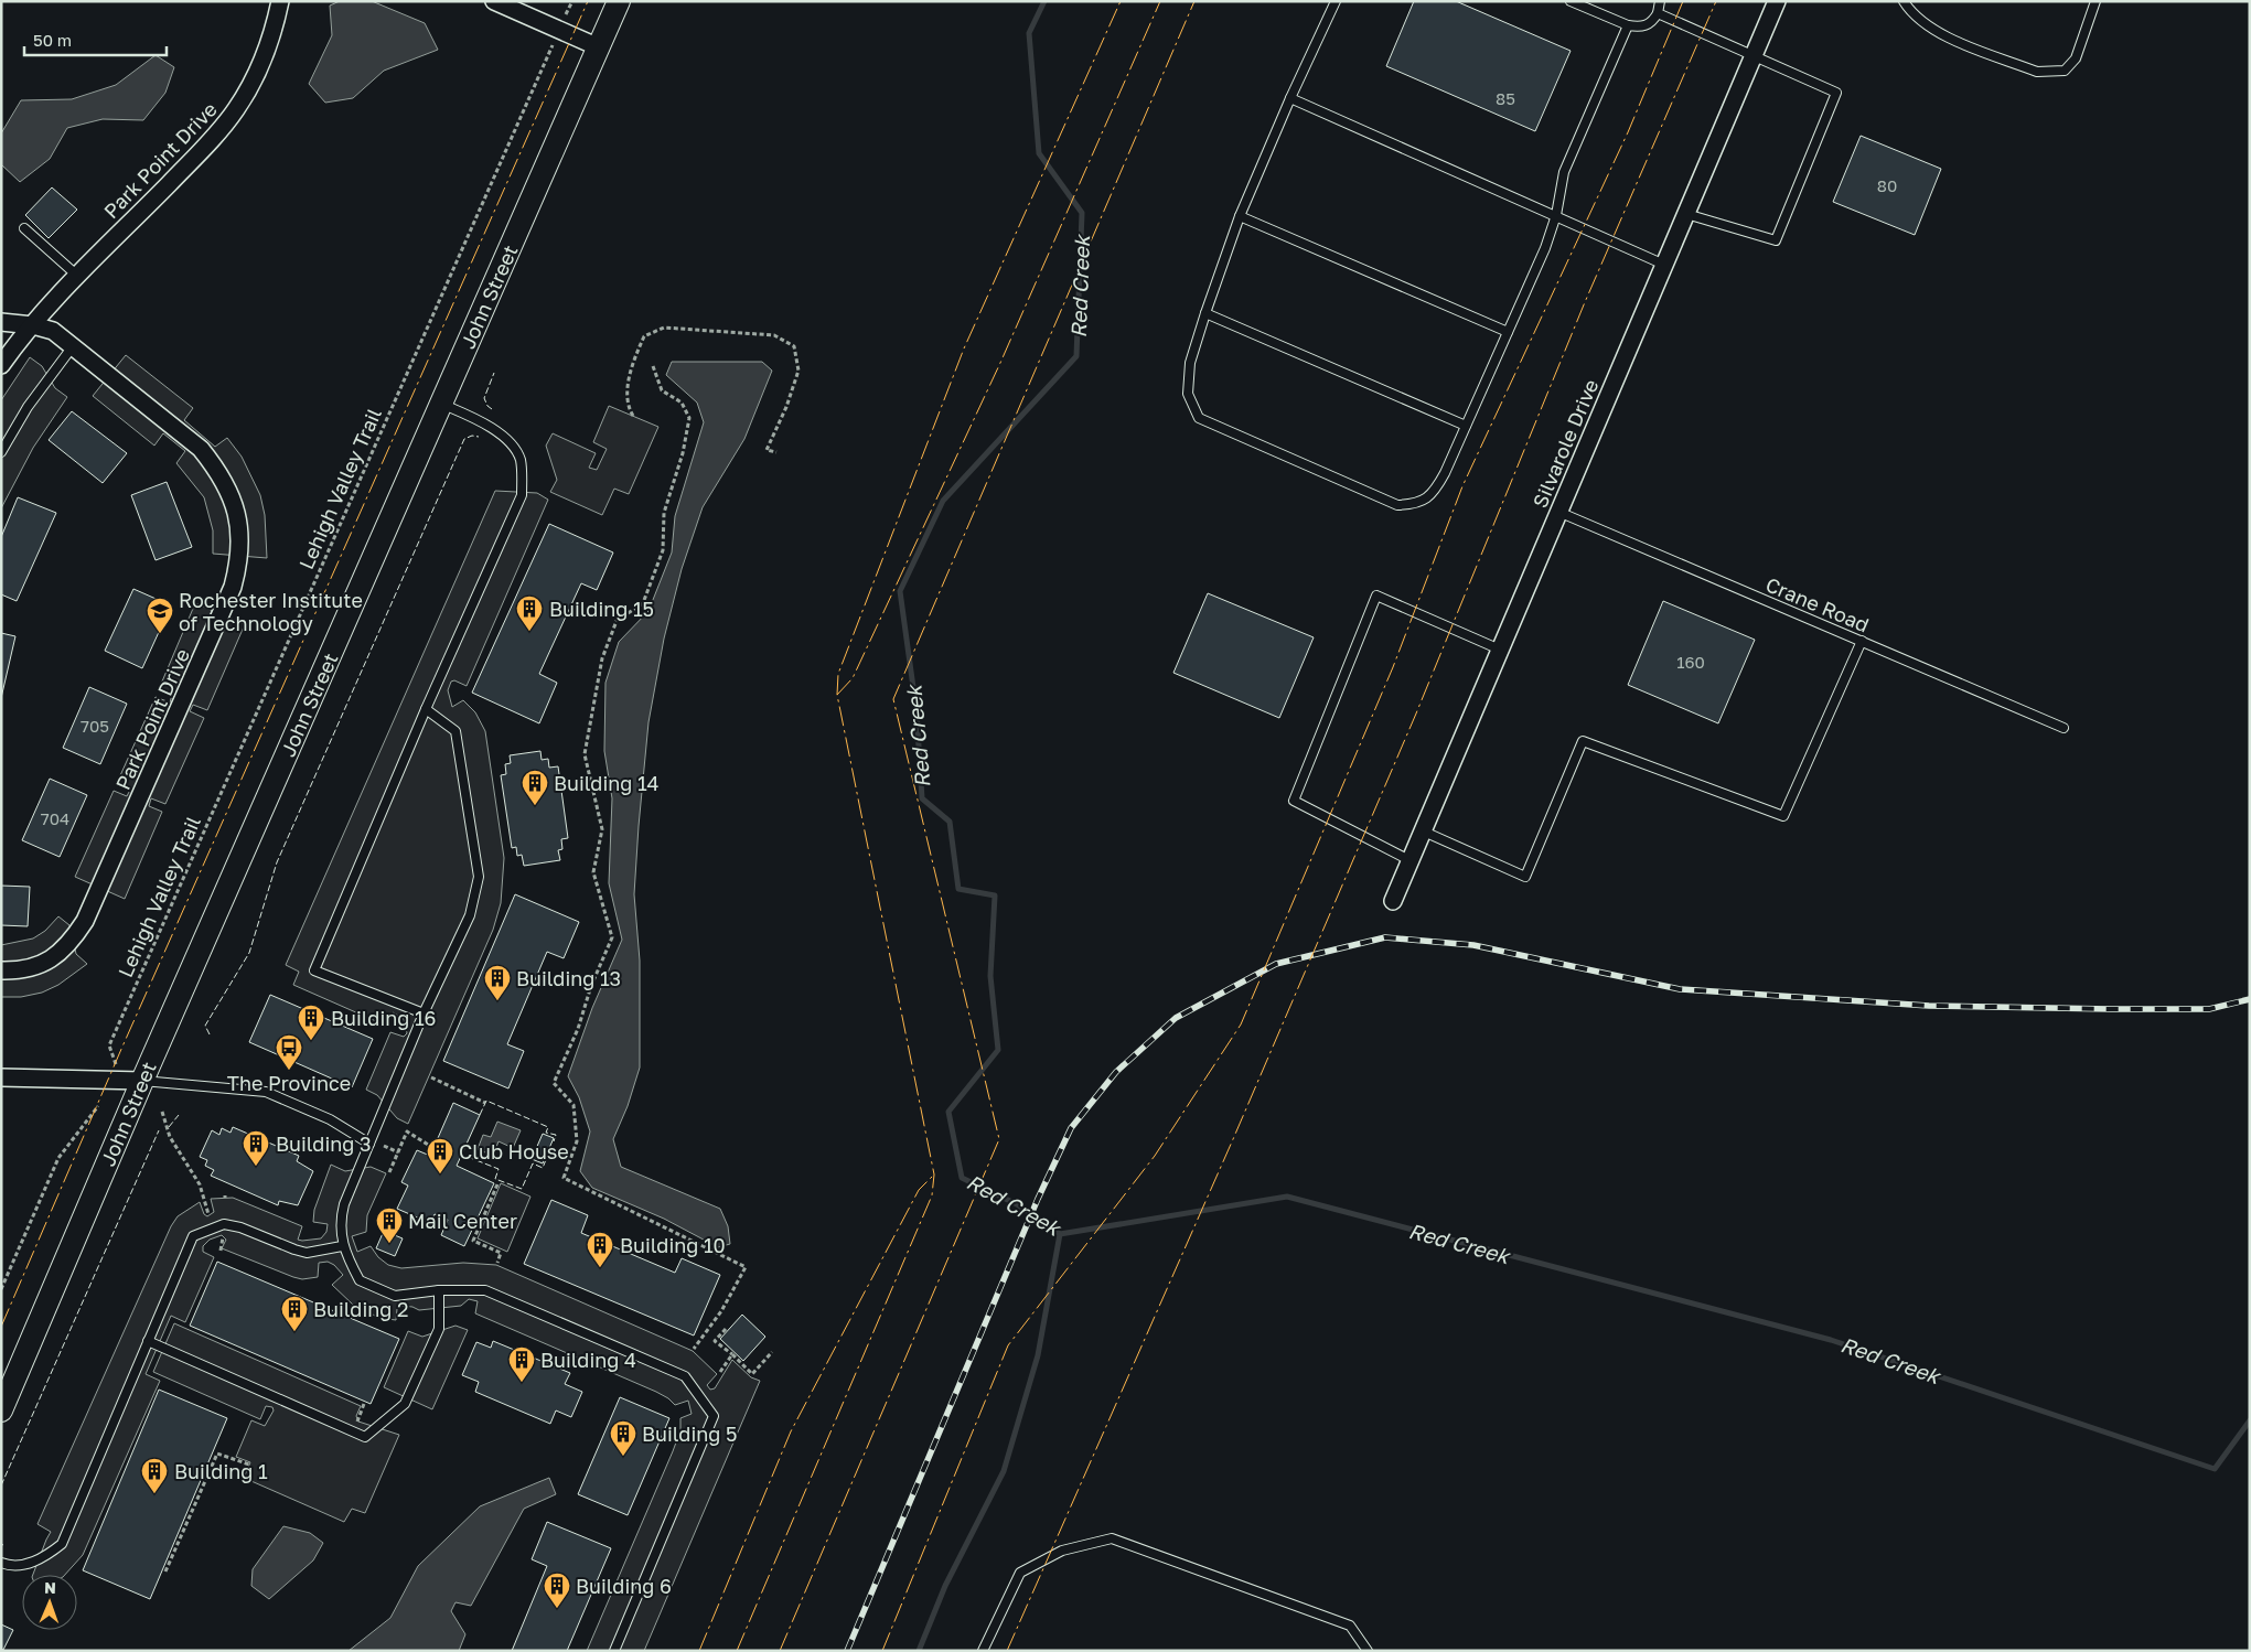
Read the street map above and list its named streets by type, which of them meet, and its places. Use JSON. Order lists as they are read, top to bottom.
{
  "streets": {
    "street": ["Park Point Drive", "John Street", "Silvarole Drive"],
    "lane": ["Crane Road"],
    "path": ["Lehigh Valley Trail"]
  },
  "crossings": [
    ["Silvarole Drive", "Crane Road"]
  ],
  "water": ["Red Creek"],
  "places": {
    "building": [
      "Building 15",
      "Building 14",
      "Building 13",
      "Building 16",
      "Building 3",
      "Club House",
      "Mail Center",
      "Building 10",
      "Building 2",
      "Building 4",
      "Building 5",
      "Building 1",
      "Building 6"
    ],
    "school or university": ["Rochester Institute of Technology"],
    "bus stop": ["The Province"]
  },
  "house_numbers": [
    "85",
    "80",
    "160",
    "705",
    "704"
  ],
  "scale_bar": "50 m",
  "north": "top"
}
